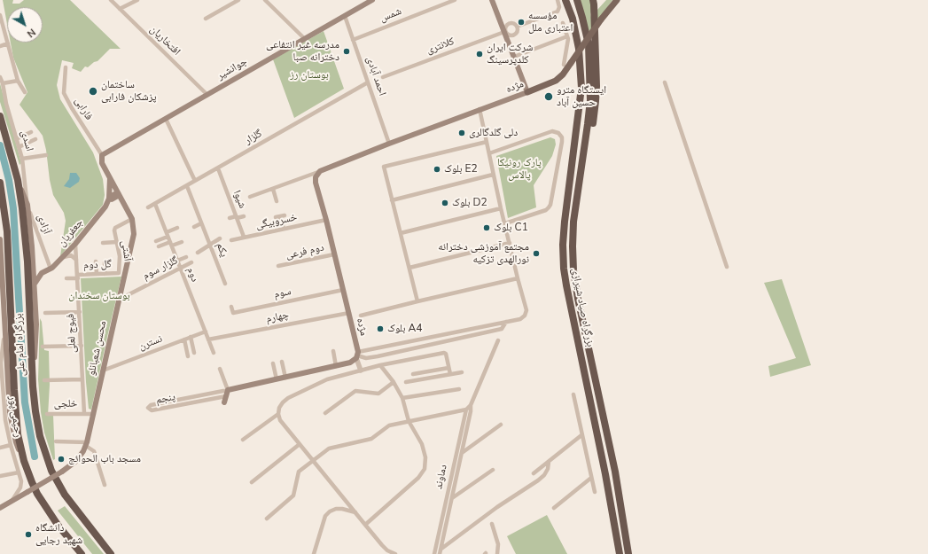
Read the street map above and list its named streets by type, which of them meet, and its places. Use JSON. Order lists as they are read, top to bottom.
{
  "streets": {
    "highway": ["بزرگراه صیاد شیرازی", "بزرگراه امام علی"],
    "main road": [
      "جوانشیر",
      "مژده",
      "جعفریان",
      "محسن شعبانلو"
    ],
    "street": [
      "شمس",
      "افتخاریان",
      "کلانتری",
      "احمد آبادی",
      "فارابی",
      "گلزار",
      "اسدی",
      "شیوا",
      "خسروبیگی",
      "آزادی",
      "یکم",
      "آشتی",
      "دوم فرعی",
      "گل دوم",
      "گلزار سوم",
      "دوم",
      "سوم",
      "چهارم",
      "فیوج لعلی",
      "نسترن",
      "پنجم",
      "خلجی",
      "رحیمی پور",
      "دماوند"
    ]
  },
  "crossings": [
    ["شمس", "احمد آبادی"],
    ["افتخاریان", "جوانشیر"],
    ["جوانشیر", "احمد آبادی"],
    ["جوانشیر", "فارابی"],
    ["جوانشیر", "محسن شعبانلو"],
    ["احمد آبادی", "مژده"],
    ["احمد آبادی", "گلزار"],
    ["مژده", "خسروبیگی"],
    ["مژده", "دوم فرعی"],
    ["مژده", "سوم"],
    ["مژده", "چهارم"],
    ["فارابی", "محسن شعبانلو"],
    ["گلزار", "شیوا"],
    ["گلزار", "یکم"],
    ["گلزار", "دوم"],
    ["اسدی", "آزادی"],
    ["شیوا", "خسروبیگی"],
    ["آزادی", "جعفریان"],
    ["جعفریان", "فیوج لعلی"],
    ["آشتی", "گل دوم"],
    ["آشتی", "محسن شعبانلو"],
    ["گل دوم", "فیوج لعلی"],
    ["گلزار سوم", "دوم"],
    ["گلزار سوم", "محسن شعبانلو"],
    ["دوم", "چهارم"],
    ["دوم", "نسترن"],
    ["فیوج لعلی", "خلجی"],
    ["نسترن", "محسن شعبانلو"],
    ["محسن شعبانلو", "رحیمی پور"]
  ],
  "parks": ["بوستان رز", "پارک رونیکا پالاس", "بوستان سخندان"],
  "places": [
    "مؤسسه اعتباری ملل",
    "مدرسه غیر انتفاعی دخترانه صبا",
    "شرکت ایران کلدپرسینگ",
    "ساختمان پزشکان فارابی",
    "ایستگاه مترو حسین آباد",
    "دلی گلدگالری",
    "بلوک E2",
    "بلوک D2",
    "بلوک C1",
    "مجتمع آموزشی دخترانه نورالهدی تزکیه",
    "بلوک A4",
    "مسجد باب الحوائج",
    "دانشگاه شهید رجایی"
  ],
  "north": "bottom right"
}
